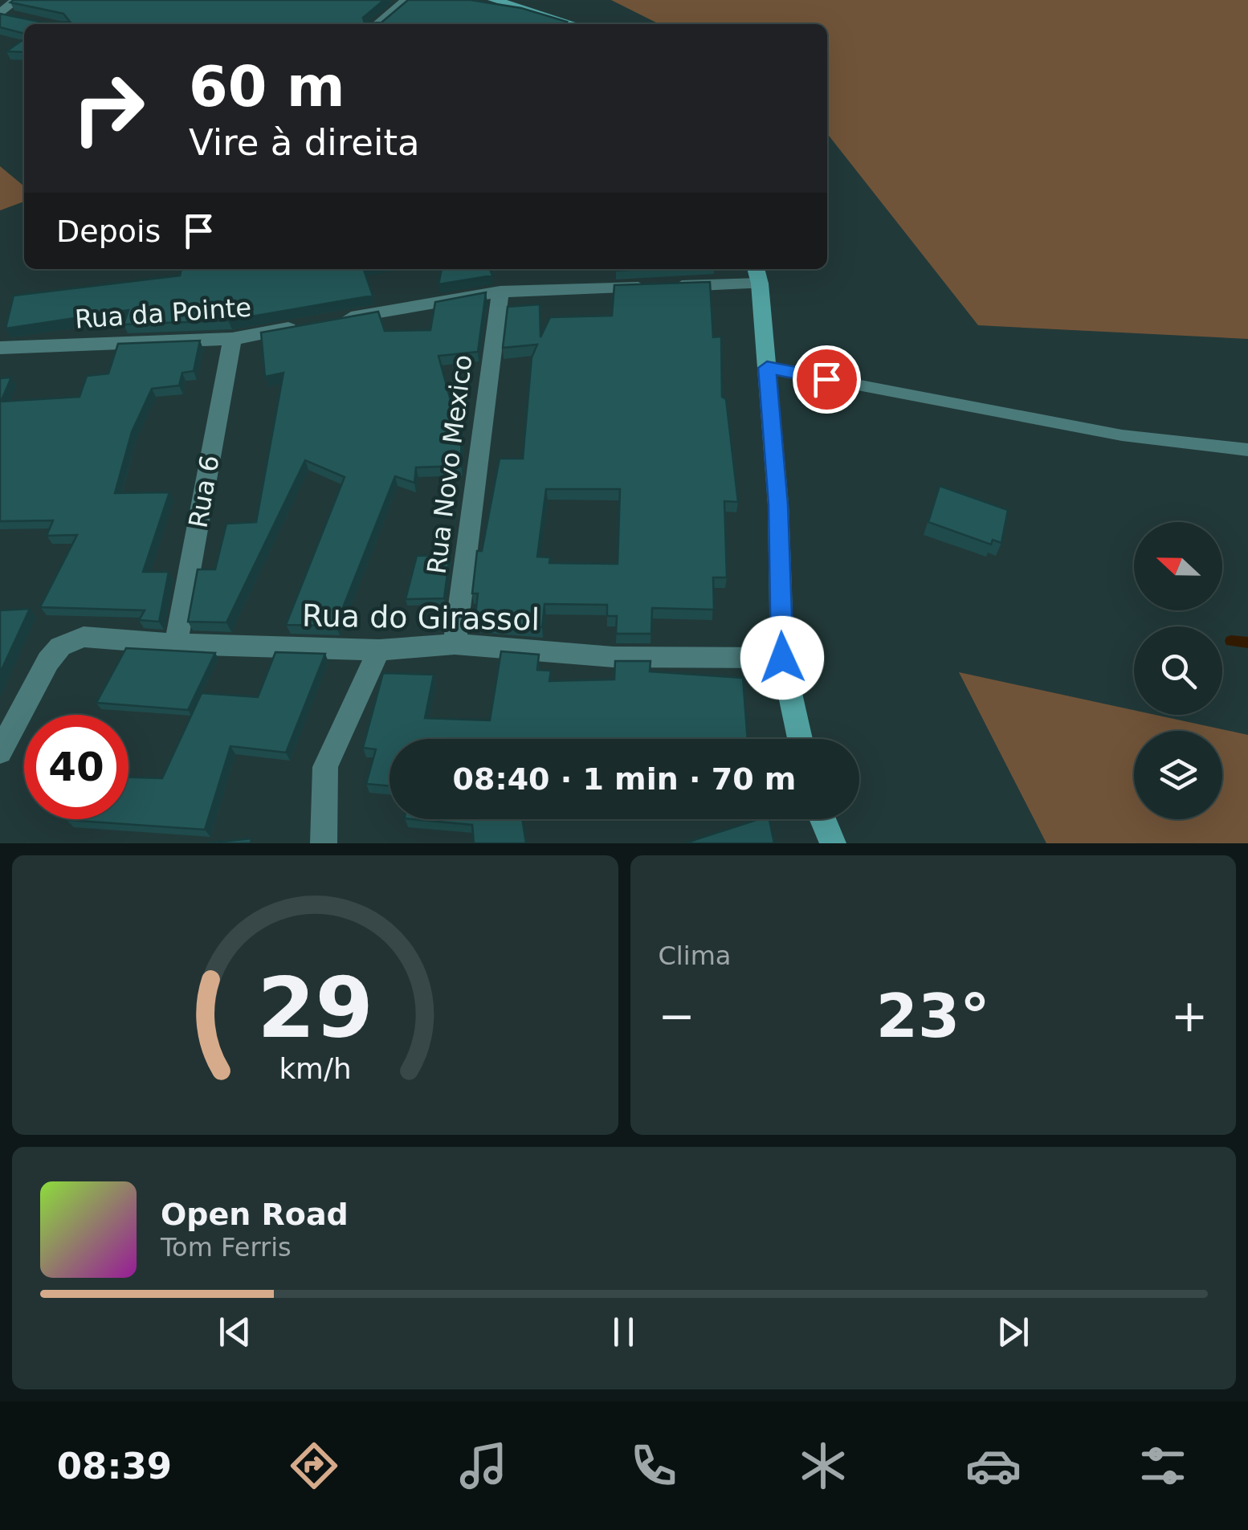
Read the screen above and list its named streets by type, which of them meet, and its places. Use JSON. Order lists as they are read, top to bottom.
{
  "streets": {
    "street": [
      "Rua da Pointe",
      "Rua Novo Mexico",
      "Rua 6",
      "Rua do Girassol"
    ]
  },
  "crossings": [
    ["Rua da Pointe", "Rua 6"],
    ["Rua Novo Mexico", "Rua do Girassol"],
    ["Rua 6", "Rua do Girassol"]
  ],
  "north": "left",
  "page": {
    "turn": ["60 m", "Vire à direita"],
    "then": "Depois",
    "limit": "40",
    "trip": "08:40 · 1 min · 70 m",
    "tile": "Clima",
    "heat": ["−", "23°", "+"],
    "song": ["Open Road", "Tom Ferris"],
    "tabs": "08:39",
    "gauge": ["29", "km/h"]
  }
}
